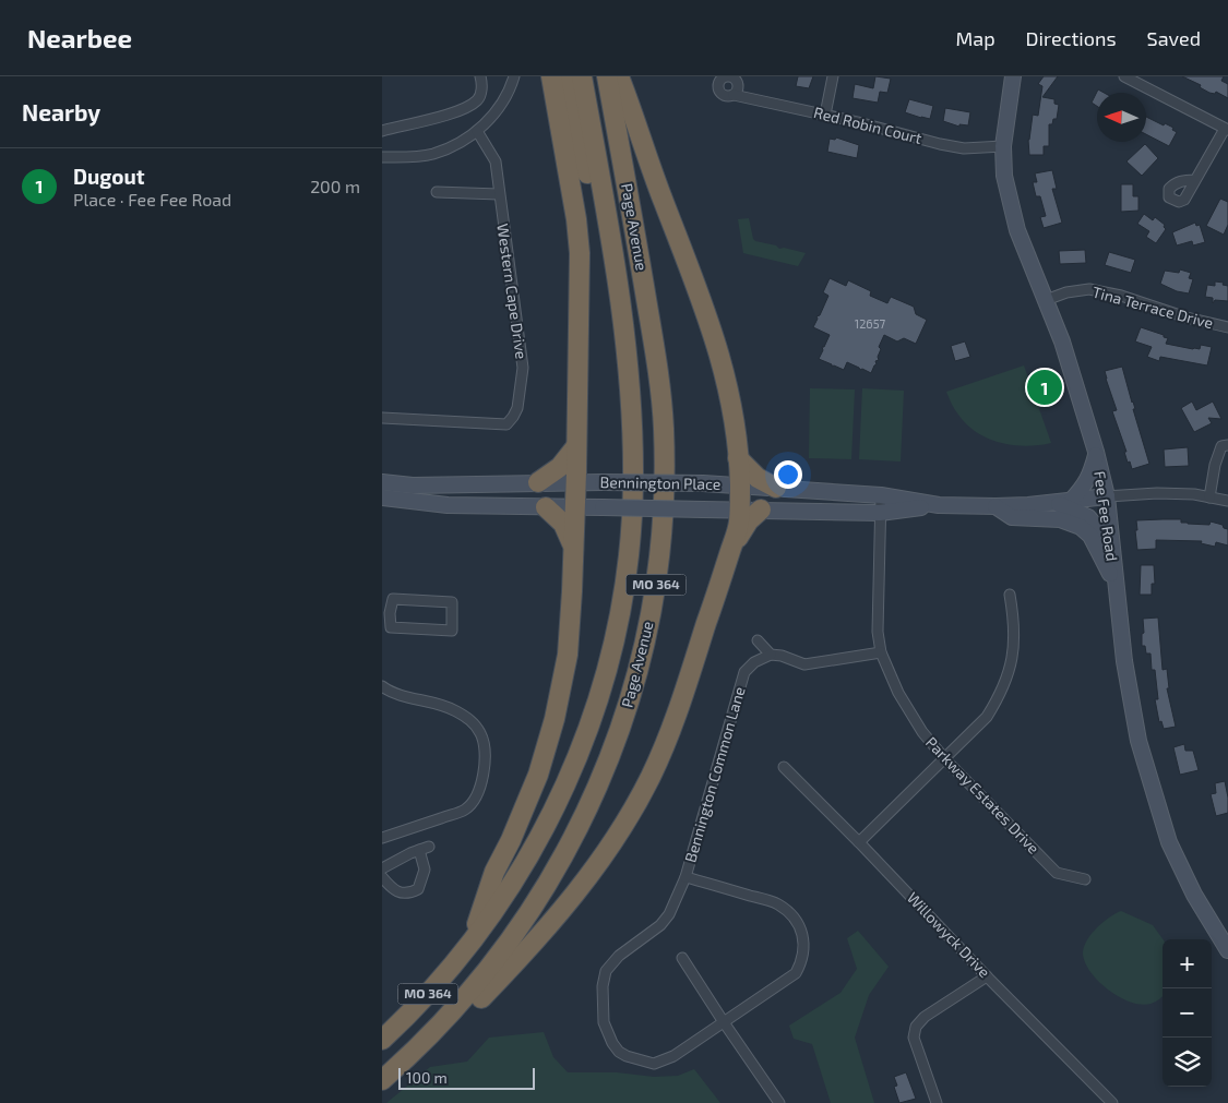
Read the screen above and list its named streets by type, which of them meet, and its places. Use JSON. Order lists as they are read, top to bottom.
{
  "streets": {
    "highway": ["Page Avenue", "MO 364"],
    "main road": ["Bennington Place", "Fee Fee Road"],
    "street": [
      "Red Robin Court",
      "Western Cape Drive",
      "Tina Terrace Drive",
      "Bennington Common Lane",
      "Parkway Estates Drive",
      "Willowyck Drive"
    ]
  },
  "crossings": [
    ["Red Robin Court", "Fee Fee Road"],
    ["Tina Terrace Drive", "Fee Fee Road"],
    ["Bennington Place", "Fee Fee Road"],
    ["Bennington Place", "Parkway Estates Drive"]
  ],
  "house_numbers": ["12657"],
  "scale_bar": "100 m",
  "north": "left",
  "page": {
    "header": "Nearbee",
    "nav": ["Map", "Directions", "Saved"],
    "heading": "Nearby",
    "list": [
      {
        "mark": "1",
        "name": "Dugout",
        "note": "Place · Fee Fee Road",
        "value": "200 m"
      }
    ],
    "pins": "1",
    "map_buttons": ["+", "−"],
    "scale": "100 m"
  }
}
